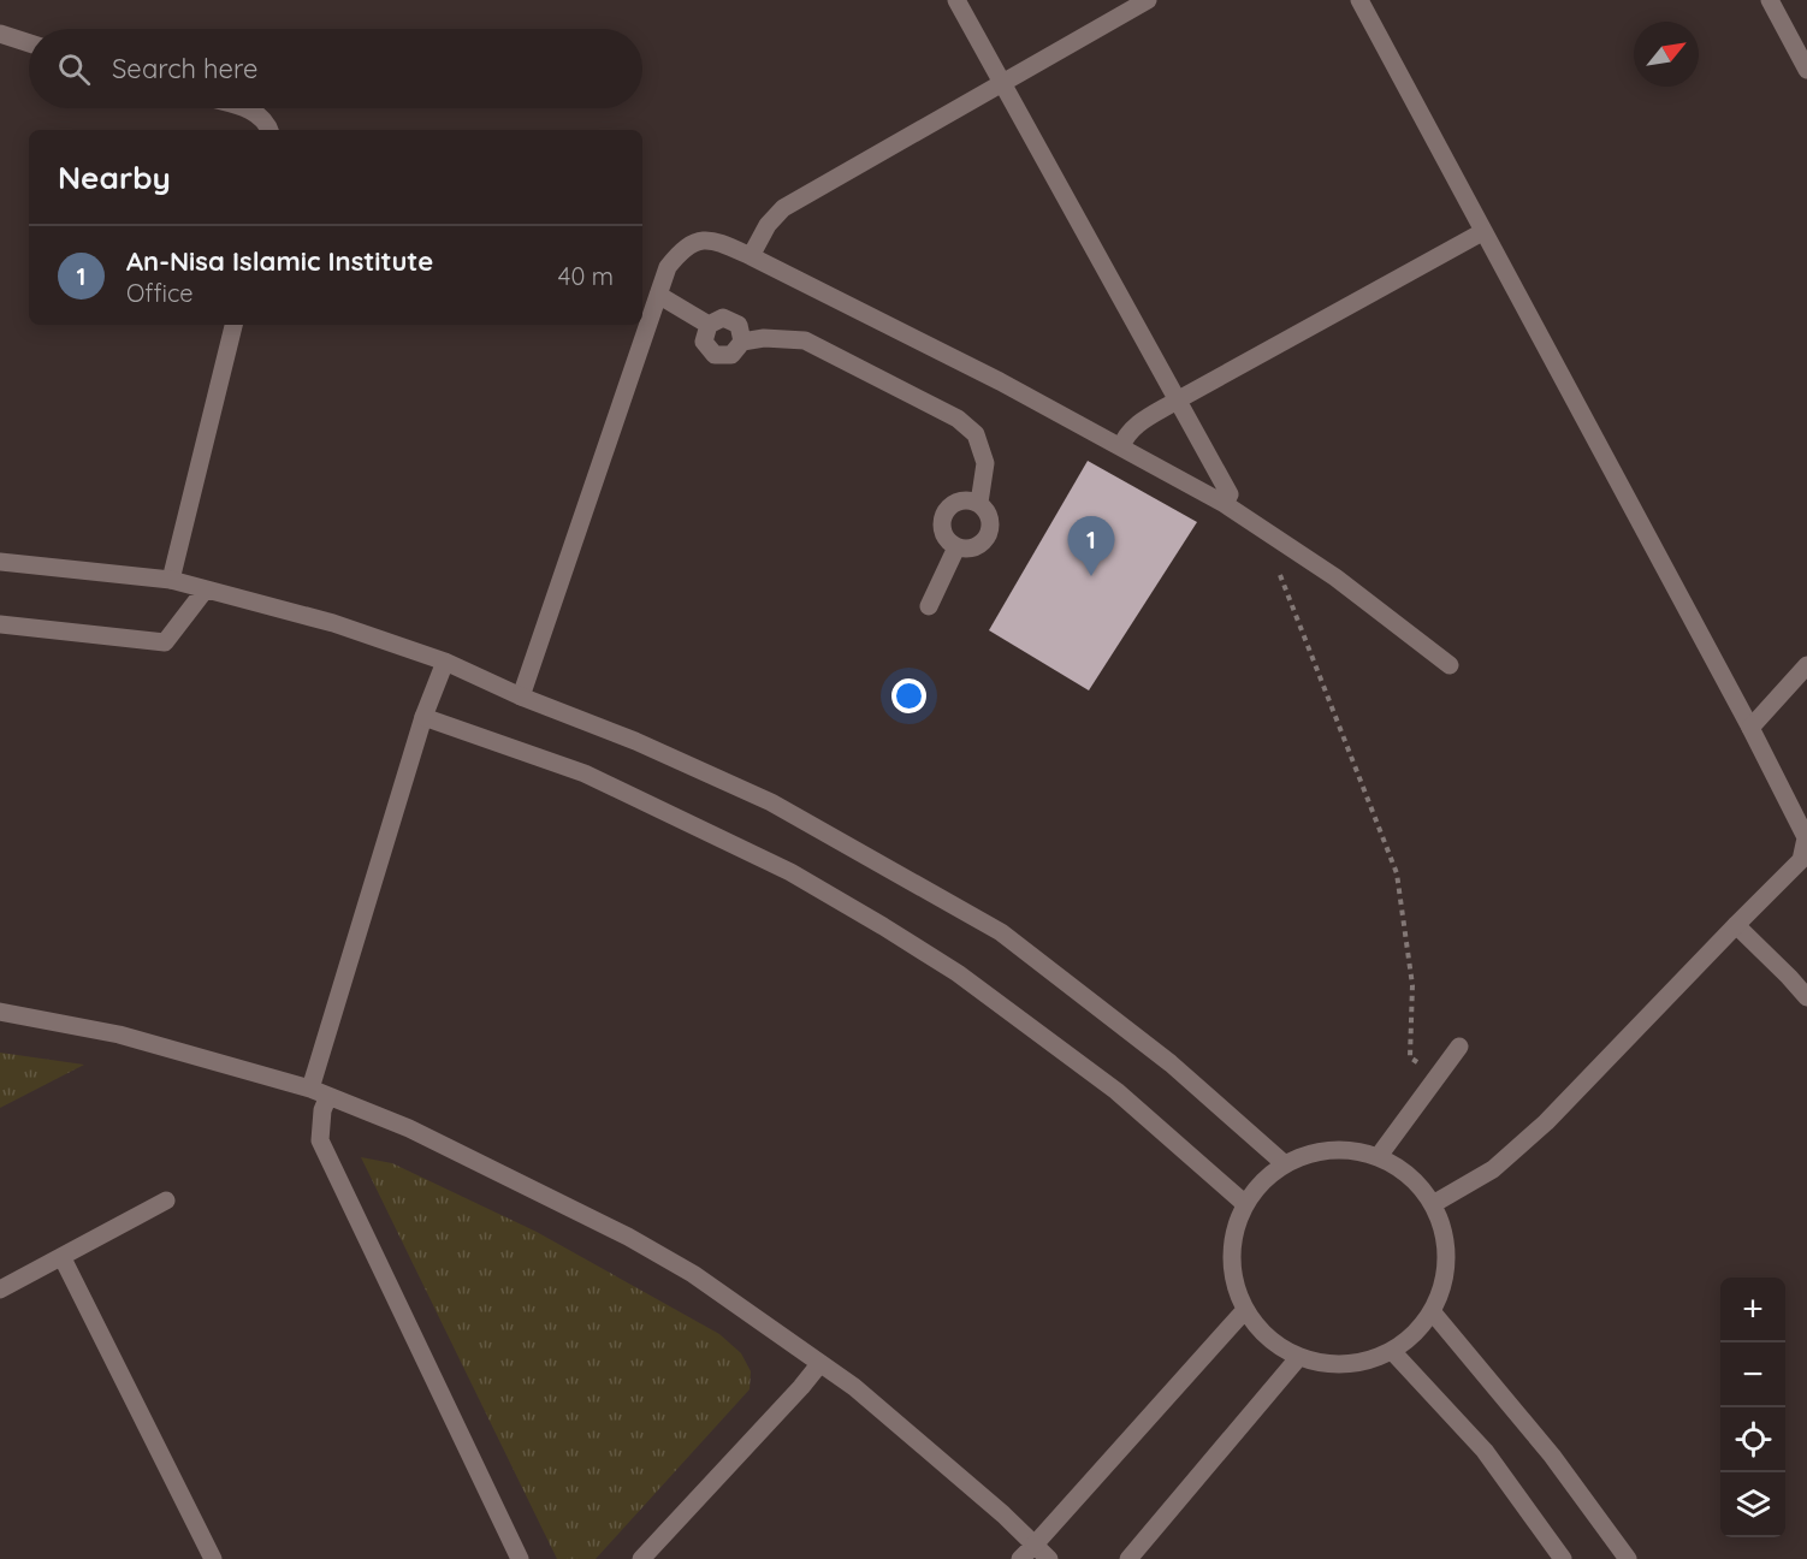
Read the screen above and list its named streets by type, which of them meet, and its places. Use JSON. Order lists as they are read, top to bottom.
{
  "north": "top right",
  "page": {
    "search": "Search here",
    "heading": "Nearby",
    "list": [
      {
        "mark": "1",
        "name": "An-Nisa Islamic Institute",
        "note": "Office",
        "value": "40 m"
      }
    ],
    "pins": "1",
    "map_buttons": ["+", "−"]
  }
}
